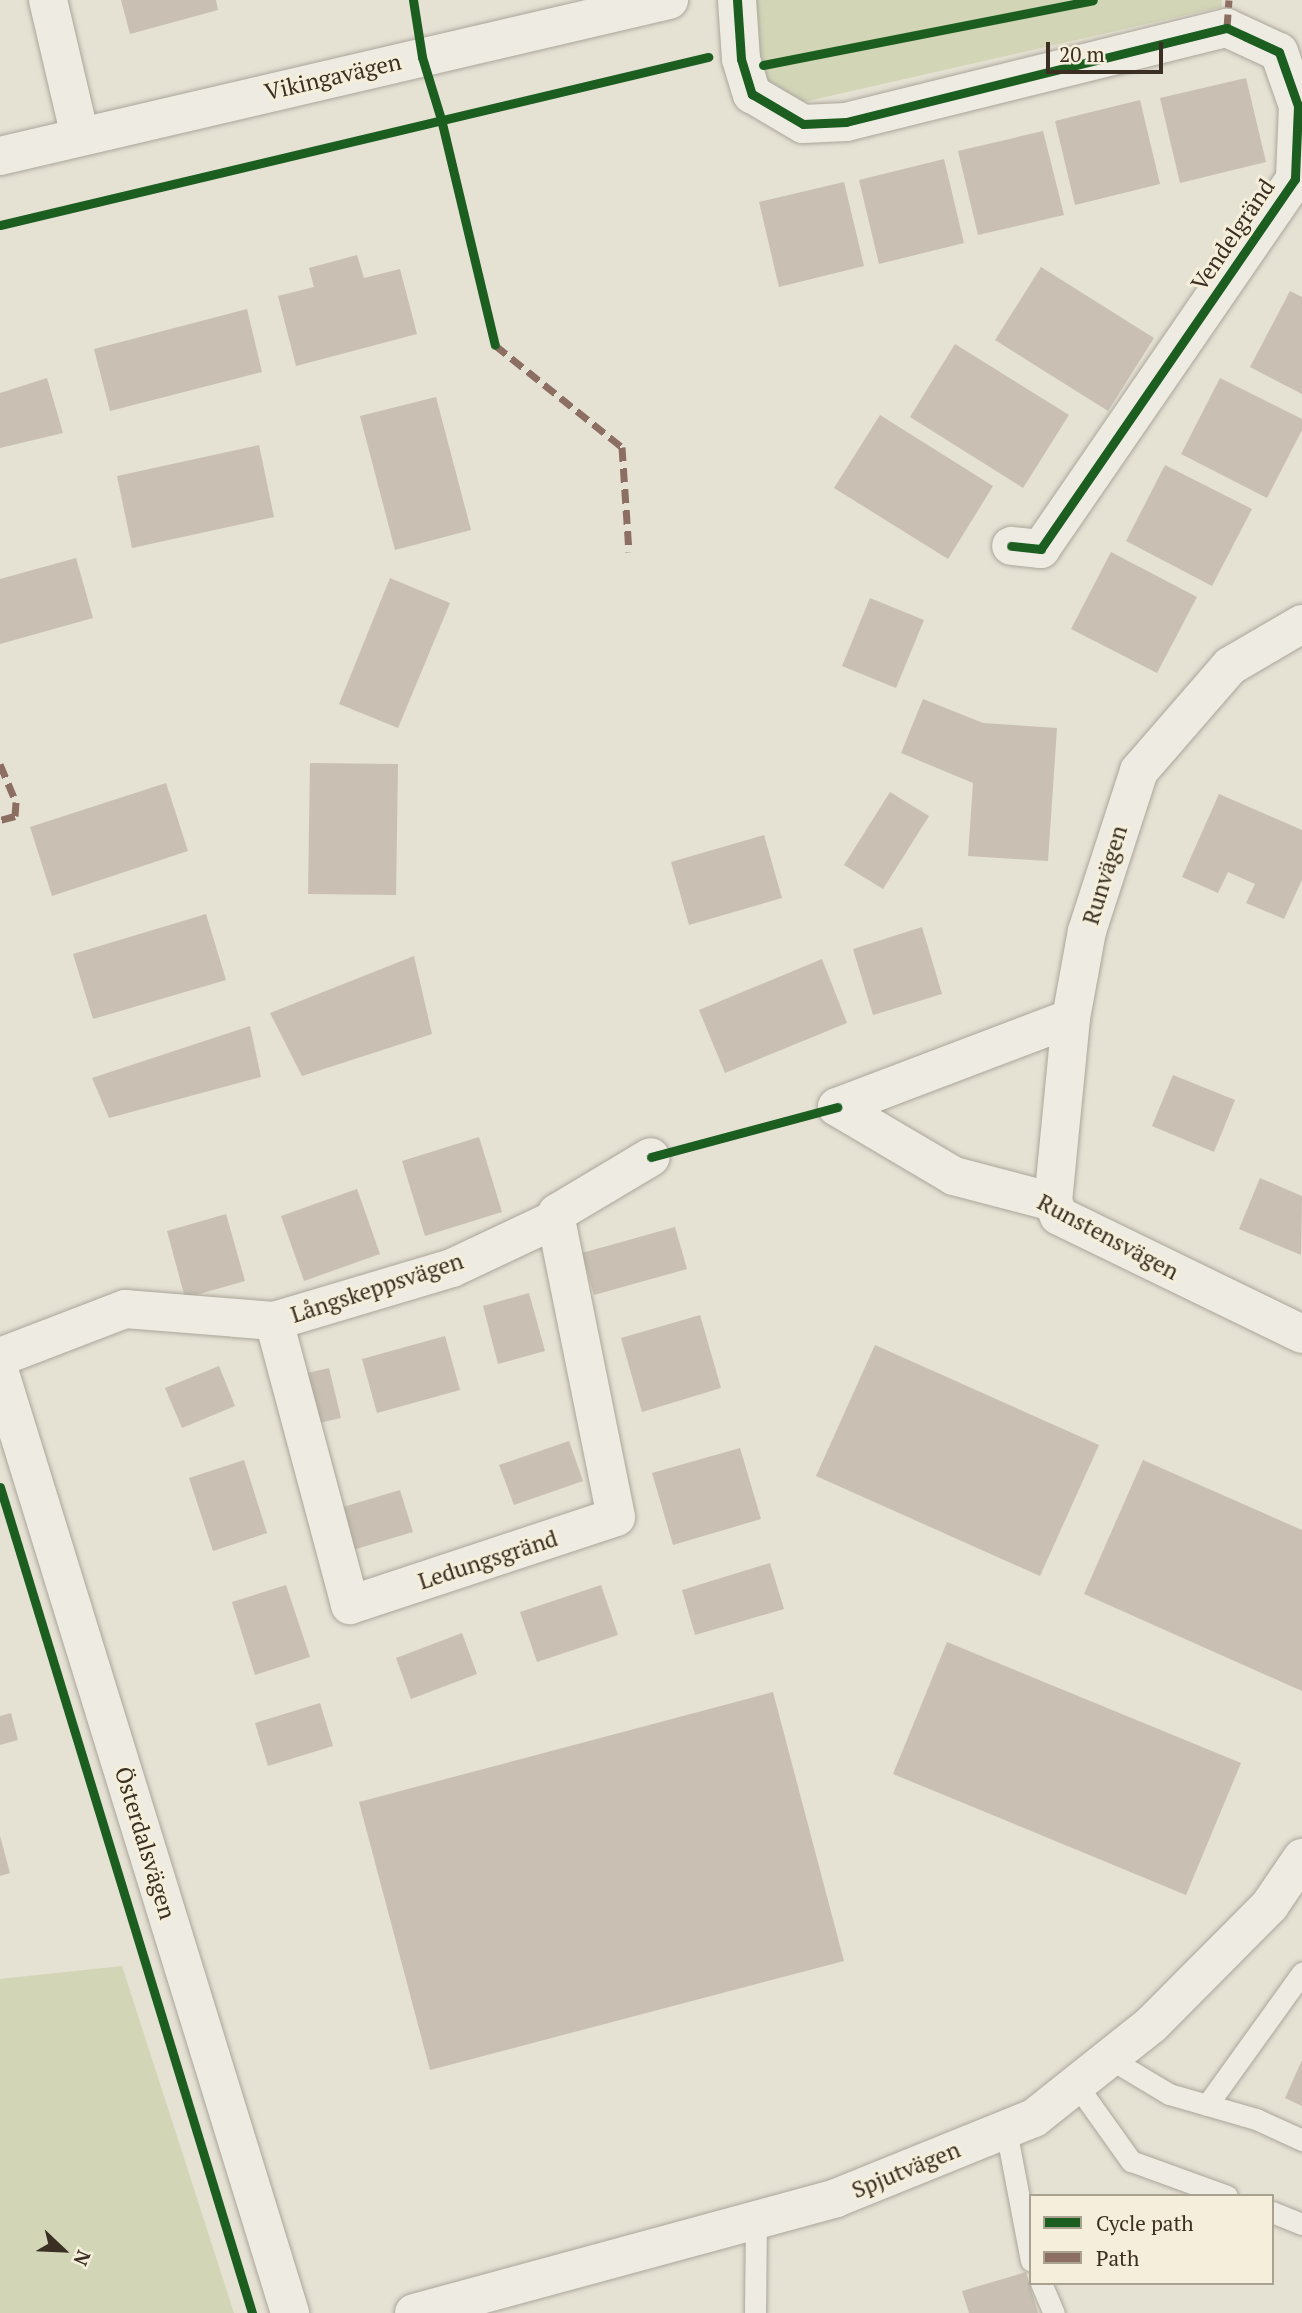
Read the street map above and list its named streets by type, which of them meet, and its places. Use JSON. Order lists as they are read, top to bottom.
{
  "streets": {
    "street": [
      "Vikingavägen",
      "Vendelgränd",
      "Runvägen",
      "Runstensvägen",
      "Långskeppsvägen",
      "Ledungsgränd",
      "Österdalsvägen",
      "Spjutvägen"
    ]
  },
  "crossings": [
    ["Runvägen", "Runstensvägen"],
    ["Långskeppsvägen", "Ledungsgränd"]
  ],
  "legend": ["Cycle path", "Path"],
  "scale_bar": "20 m",
  "north": "bottom right"
}
